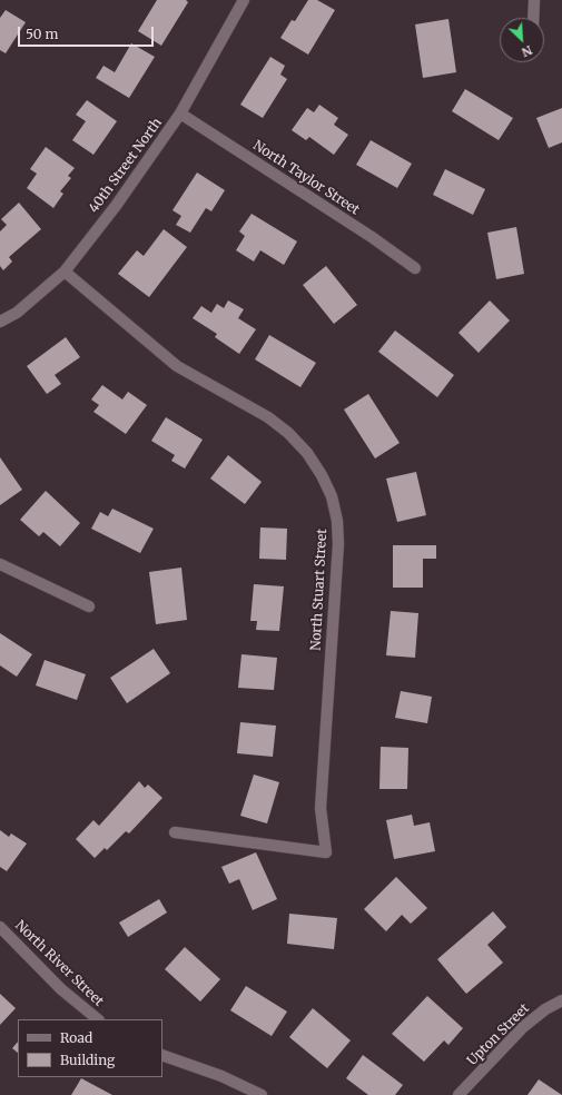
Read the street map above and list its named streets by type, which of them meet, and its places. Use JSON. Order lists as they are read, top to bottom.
{
  "streets": {
    "street": [
      "40th Street North",
      "North Taylor Street",
      "North Stuart Street",
      "North River Street",
      "Upton Street"
    ]
  },
  "crossings": [
    ["40th Street North", "North Taylor Street"],
    ["40th Street North", "North Stuart Street"]
  ],
  "legend": ["Road", "Building"],
  "scale_bar": "50 m",
  "north": "bottom right"
}
